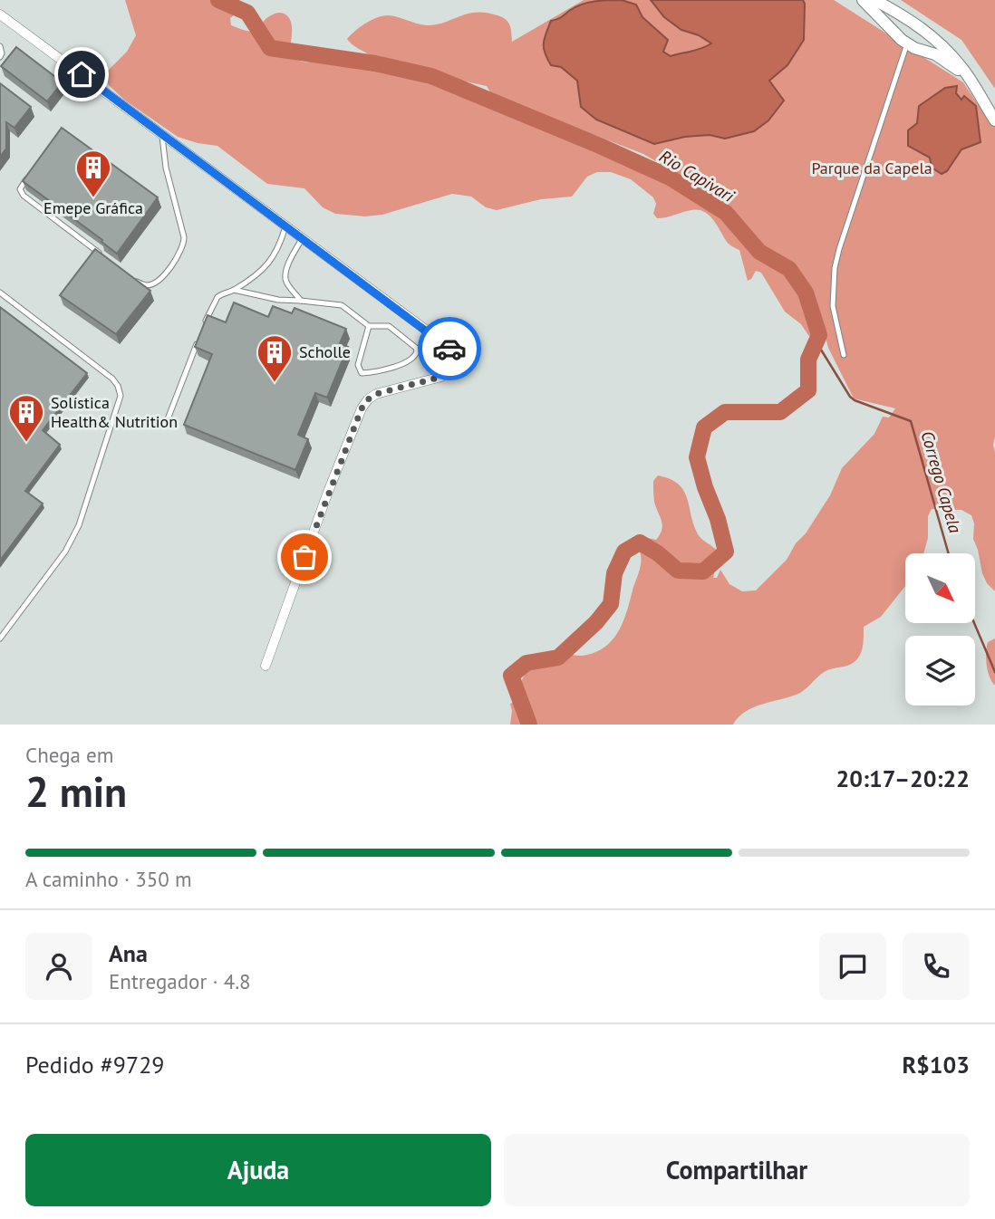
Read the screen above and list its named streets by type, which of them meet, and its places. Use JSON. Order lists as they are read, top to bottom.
{
  "water": ["Rio Capivari", "Corrego Capela"],
  "parks": ["Parque da Capela"],
  "places": {
    "building": ["Emepe Gráfica", "Scholle", "Solística Health& Nutrition"]
  },
  "north": "bottom right",
  "page": {
    "heading": ["2 min", "Chega em", "20:17–20:22"],
    "panel": [
      "Ana",
      "Entregador · 4.8",
      "Pedido #9729",
      "R$103"
    ],
    "bar": "A caminho · 350 m",
    "buttons": ["Ajuda", "Compartilhar"]
  }
}
